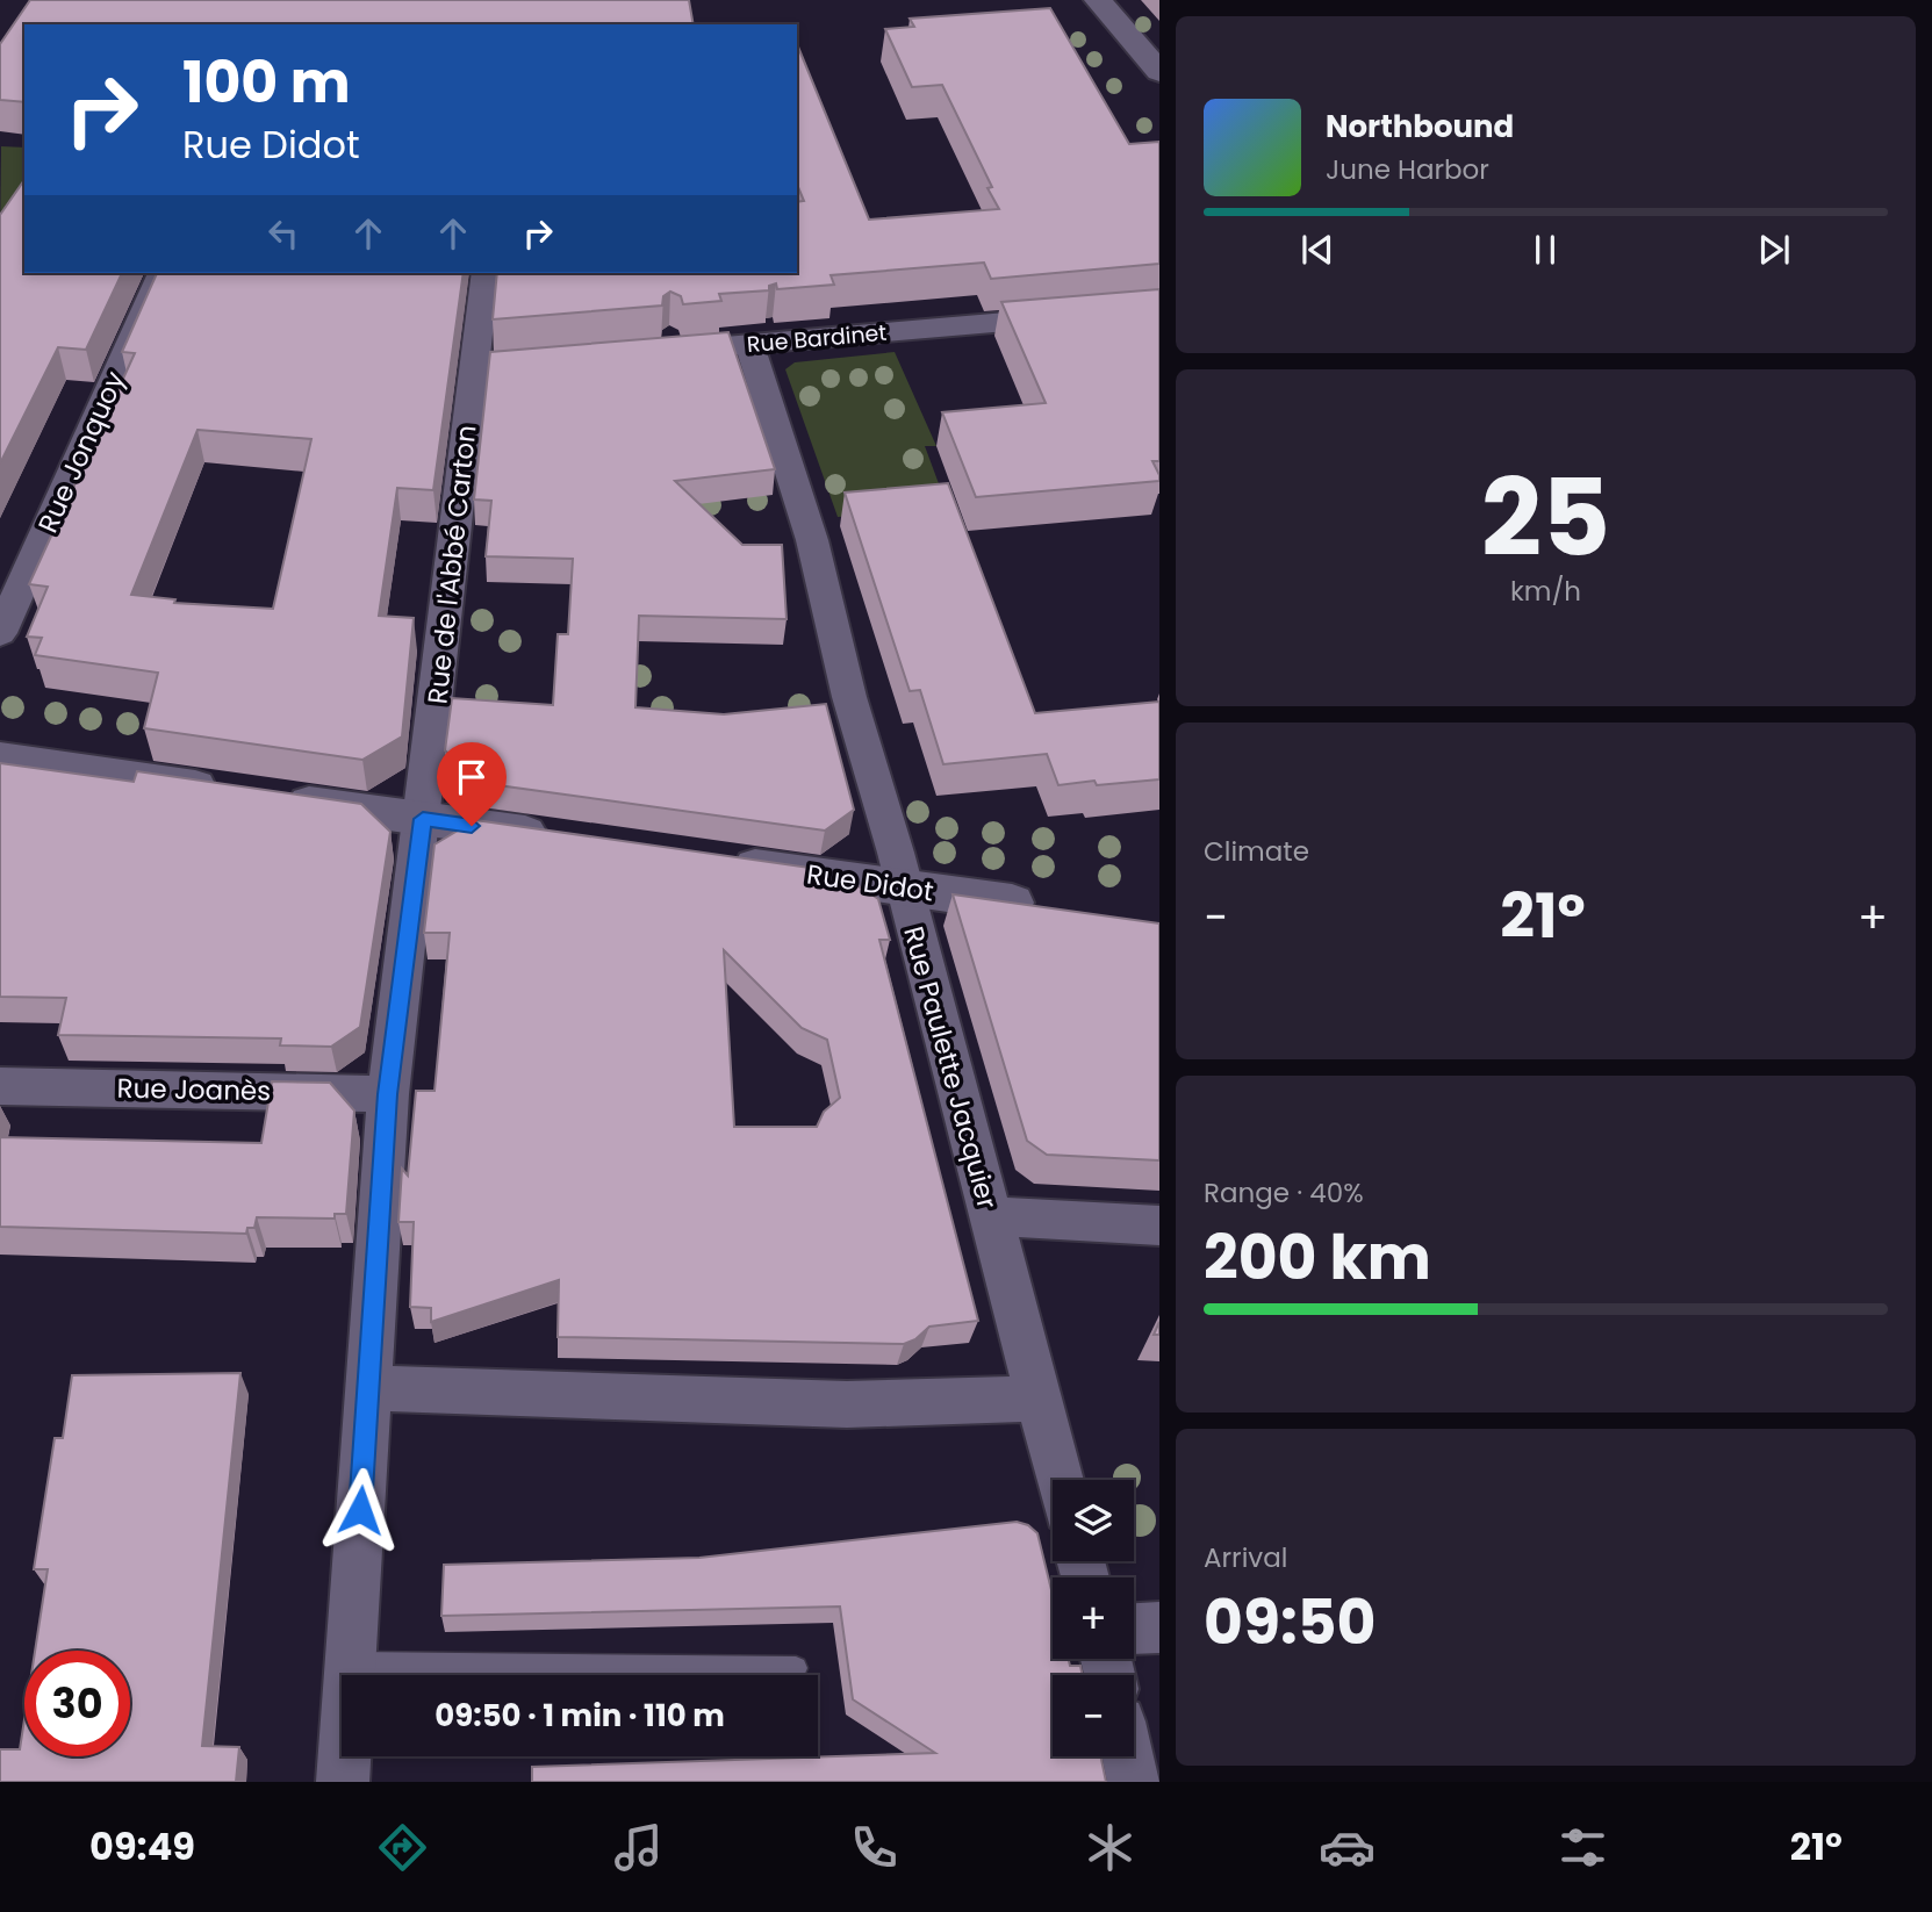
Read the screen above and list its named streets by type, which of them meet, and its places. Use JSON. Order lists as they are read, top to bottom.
{
  "streets": {
    "street": [
      "Rue Bardinet",
      "Rue Jonquoy",
      "Rue de l'Abbé Carton",
      "Rue Didot",
      "Rue Paulette Jacquier",
      "Rue Joanès"
    ]
  },
  "crossings": [
    ["Rue Bardinet", "Rue Paulette Jacquier"],
    ["Rue de l'Abbé Carton", "Rue Joanès"],
    ["Rue Didot", "Rue Paulette Jacquier"]
  ],
  "page": {
    "turn": ["100 m", "Rue Didot"],
    "song": ["Northbound", "June Harbor"],
    "tile": [
      ["25", "km/h"],
      "Climate",
      ["Range · 40%", "200 km"],
      ["Arrival", "09:50"]
    ],
    "heat": ["−", "21°", "+"],
    "map_buttons": ["+", "−"],
    "limit": "30",
    "trip": "09:50 · 1 min · 110 m",
    "tabs": ["09:49", "21°"]
  }
}
